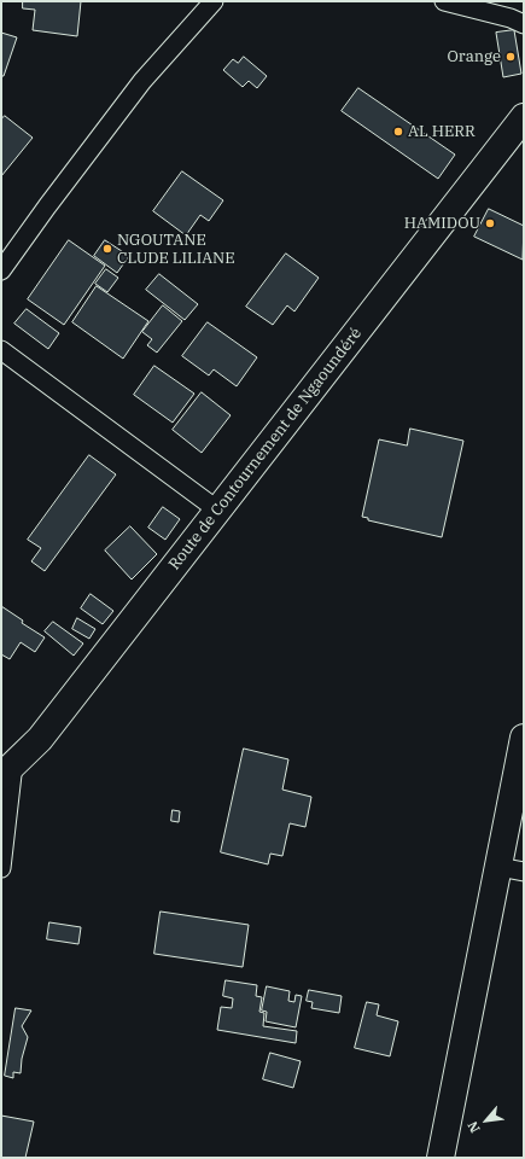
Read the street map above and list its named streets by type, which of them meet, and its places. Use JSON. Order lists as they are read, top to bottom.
{
  "streets": {
    "street": ["Route de Contournement de Ngaoundéré"]
  },
  "places": [
    "Orange",
    "AL HERR",
    "HAMIDOU",
    "NGOUTANE CLUDE LILIANE"
  ],
  "north": "bottom left"
}
